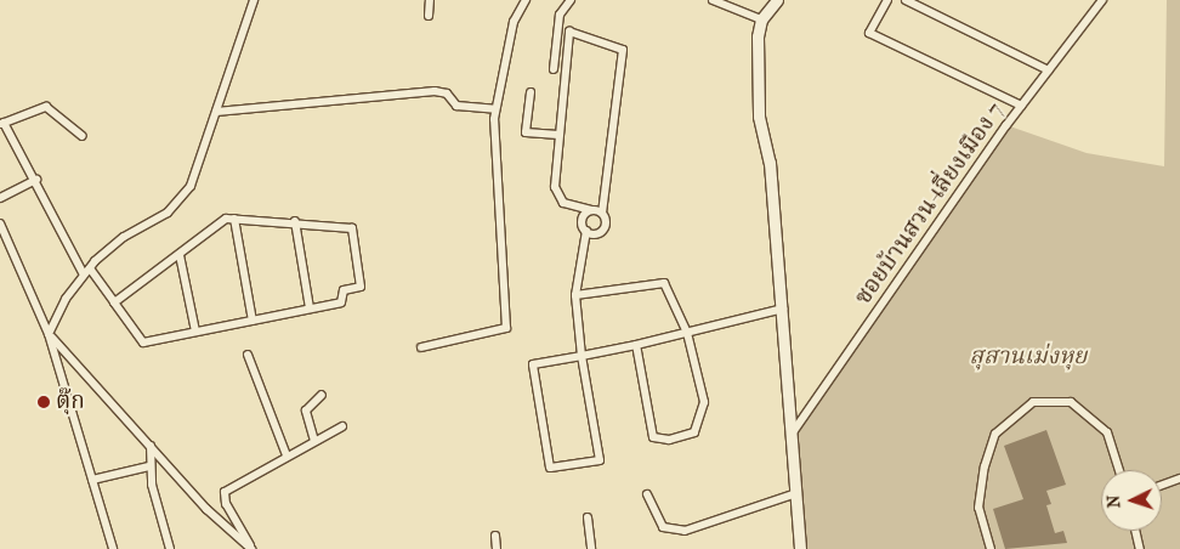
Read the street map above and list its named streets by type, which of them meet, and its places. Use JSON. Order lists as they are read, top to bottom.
{
  "streets": {
    "street": ["ซอยบ้านสวน-เลี่ยงเมือง 7"]
  },
  "parks": ["สุสานเม่งหุย"],
  "places": ["ตุ๊ก"],
  "north": "left"
}
